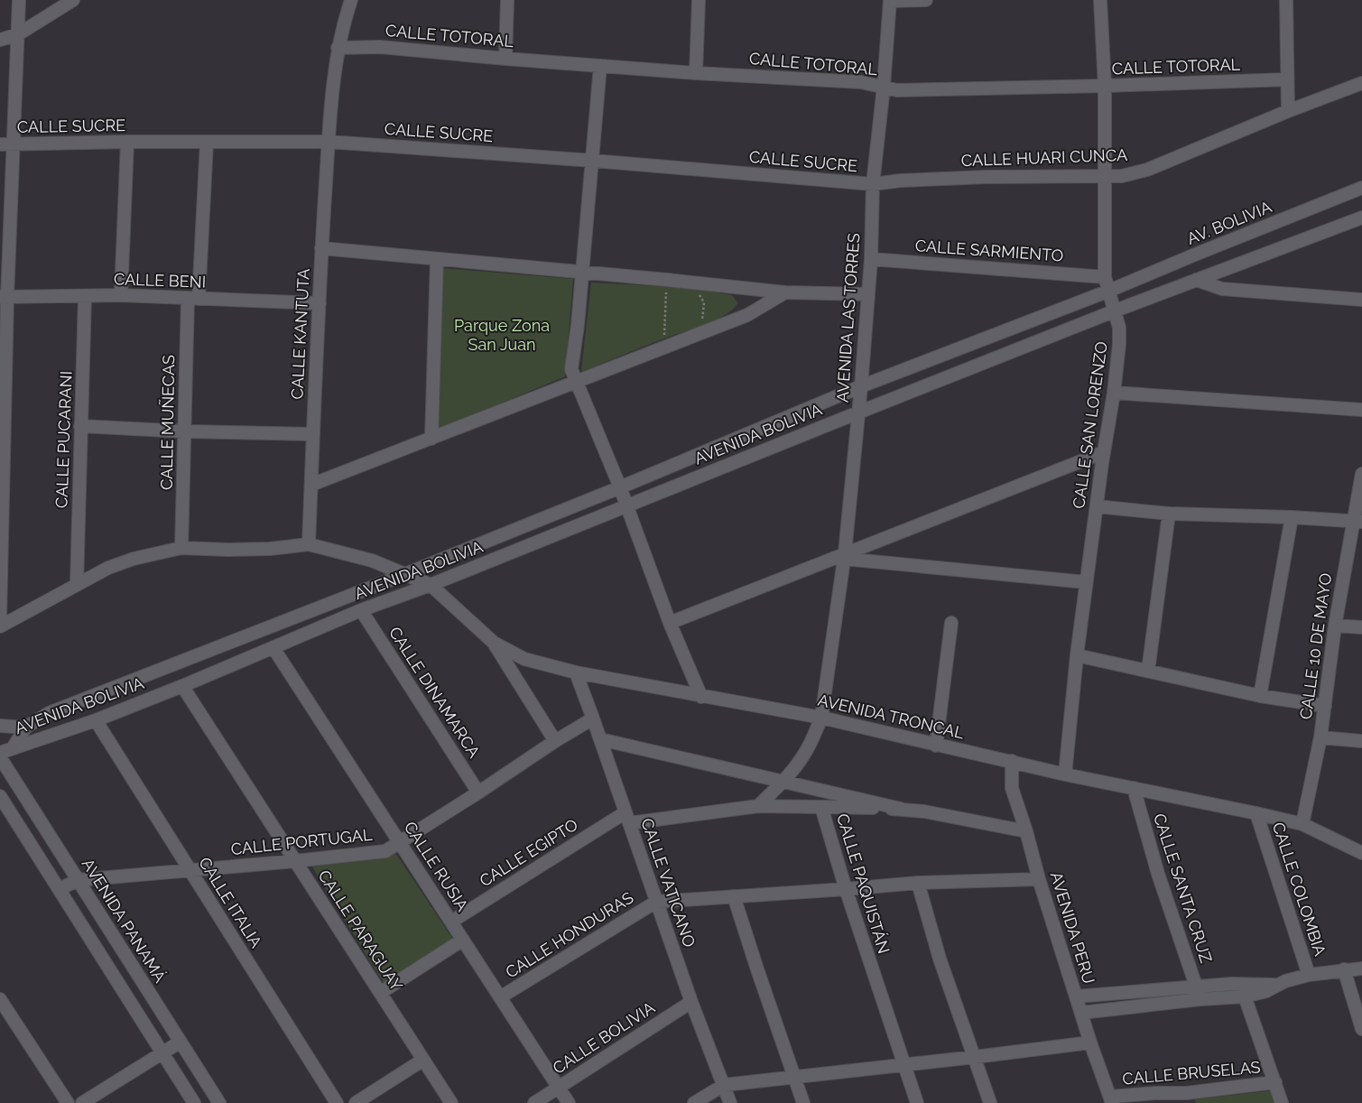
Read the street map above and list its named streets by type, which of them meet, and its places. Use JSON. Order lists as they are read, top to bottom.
{
  "streets": {
    "street": [
      "CALLE TOTORAL",
      "CALLE SUCRE",
      "CALLE HUARI CUNCA",
      "AV. BOLIVIA",
      "CALLE SARMIENTO",
      "CALLE BENI",
      "AVENIDA LAS TORRES",
      "CALLE KANTUTA",
      "CALLE MUÑECAS",
      "CALLE SAN LORENZO",
      "AVENIDA BOLIVIA",
      "CALLE PUCARANI",
      "CALLE 10 DE MAYO",
      "CALLE DINAMARCA",
      "AVENIDA TRONCAL",
      "CALLE PORTUGAL",
      "CALLE EGIPTO",
      "CALLE RUSIA",
      "CALLE VATICANO",
      "CALLE PAQUISTÁN",
      "CALLE SANTA CRUZ",
      "CALLE COLOMBIA",
      "CALLE ITALIA",
      "AVENIDA PANAMÁ",
      "AVENIDA PERU",
      "CALLE PARAGUAY",
      "CALLE HONDURAS",
      "CALLE BOLIVIA",
      "CALLE BRUSELAS"
    ]
  },
  "crossings": [
    ["CALLE TOTORAL", "AVENIDA LAS TORRES"],
    ["CALLE TOTORAL", "CALLE KANTUTA"],
    ["CALLE TOTORAL", "CALLE SAN LORENZO"],
    ["CALLE SUCRE", "CALLE HUARI CUNCA"],
    ["CALLE SUCRE", "AVENIDA LAS TORRES"],
    ["CALLE SUCRE", "CALLE KANTUTA"],
    ["CALLE SUCRE", "CALLE MUÑECAS"],
    ["CALLE HUARI CUNCA", "AVENIDA LAS TORRES"],
    ["CALLE HUARI CUNCA", "CALLE SAN LORENZO"],
    ["AV. BOLIVIA", "CALLE SAN LORENZO"],
    ["AV. BOLIVIA", "AVENIDA BOLIVIA"],
    ["CALLE SARMIENTO", "AVENIDA LAS TORRES"],
    ["CALLE SARMIENTO", "CALLE SAN LORENZO"],
    ["CALLE BENI", "CALLE KANTUTA"],
    ["CALLE BENI", "CALLE MUÑECAS"],
    ["CALLE BENI", "CALLE PUCARANI"],
    ["AVENIDA LAS TORRES", "AVENIDA BOLIVIA"],
    ["AVENIDA LAS TORRES", "AVENIDA TRONCAL"],
    ["AVENIDA LAS TORRES", "CALLE PAQUISTÁN"],
    ["CALLE SAN LORENZO", "AVENIDA BOLIVIA"],
    ["CALLE SAN LORENZO", "AVENIDA TRONCAL"],
    ["AVENIDA BOLIVIA", "CALLE DINAMARCA"],
    ["AVENIDA BOLIVIA", "AVENIDA TRONCAL"],
    ["AVENIDA BOLIVIA", "CALLE RUSIA"],
    ["AVENIDA BOLIVIA", "CALLE ITALIA"],
    ["AVENIDA BOLIVIA", "CALLE PARAGUAY"],
    ["CALLE 10 DE MAYO", "AVENIDA TRONCAL"],
    ["CALLE DINAMARCA", "CALLE PORTUGAL"],
    ["AVENIDA TRONCAL", "CALLE VATICANO"],
    ["AVENIDA TRONCAL", "CALLE SANTA CRUZ"],
    ["AVENIDA TRONCAL", "CALLE COLOMBIA"],
    ["AVENIDA TRONCAL", "AVENIDA PERU"],
    ["CALLE PORTUGAL", "CALLE RUSIA"],
    ["CALLE PORTUGAL", "CALLE VATICANO"],
    ["CALLE PORTUGAL", "CALLE ITALIA"],
    ["CALLE PORTUGAL", "AVENIDA PANAMÁ"],
    ["CALLE PORTUGAL", "CALLE PARAGUAY"],
    ["CALLE EGIPTO", "CALLE RUSIA"],
    ["CALLE EGIPTO", "CALLE VATICANO"],
    ["CALLE EGIPTO", "CALLE PAQUISTÁN"],
    ["CALLE RUSIA", "CALLE HONDURAS"],
    ["CALLE RUSIA", "CALLE BOLIVIA"],
    ["CALLE VATICANO", "CALLE PAQUISTÁN"],
    ["CALLE VATICANO", "CALLE HONDURAS"],
    ["CALLE VATICANO", "CALLE BOLIVIA"],
    ["AVENIDA PERU", "CALLE BRUSELAS"]
  ],
  "parks": ["Parque Zona San Juan"]
}
